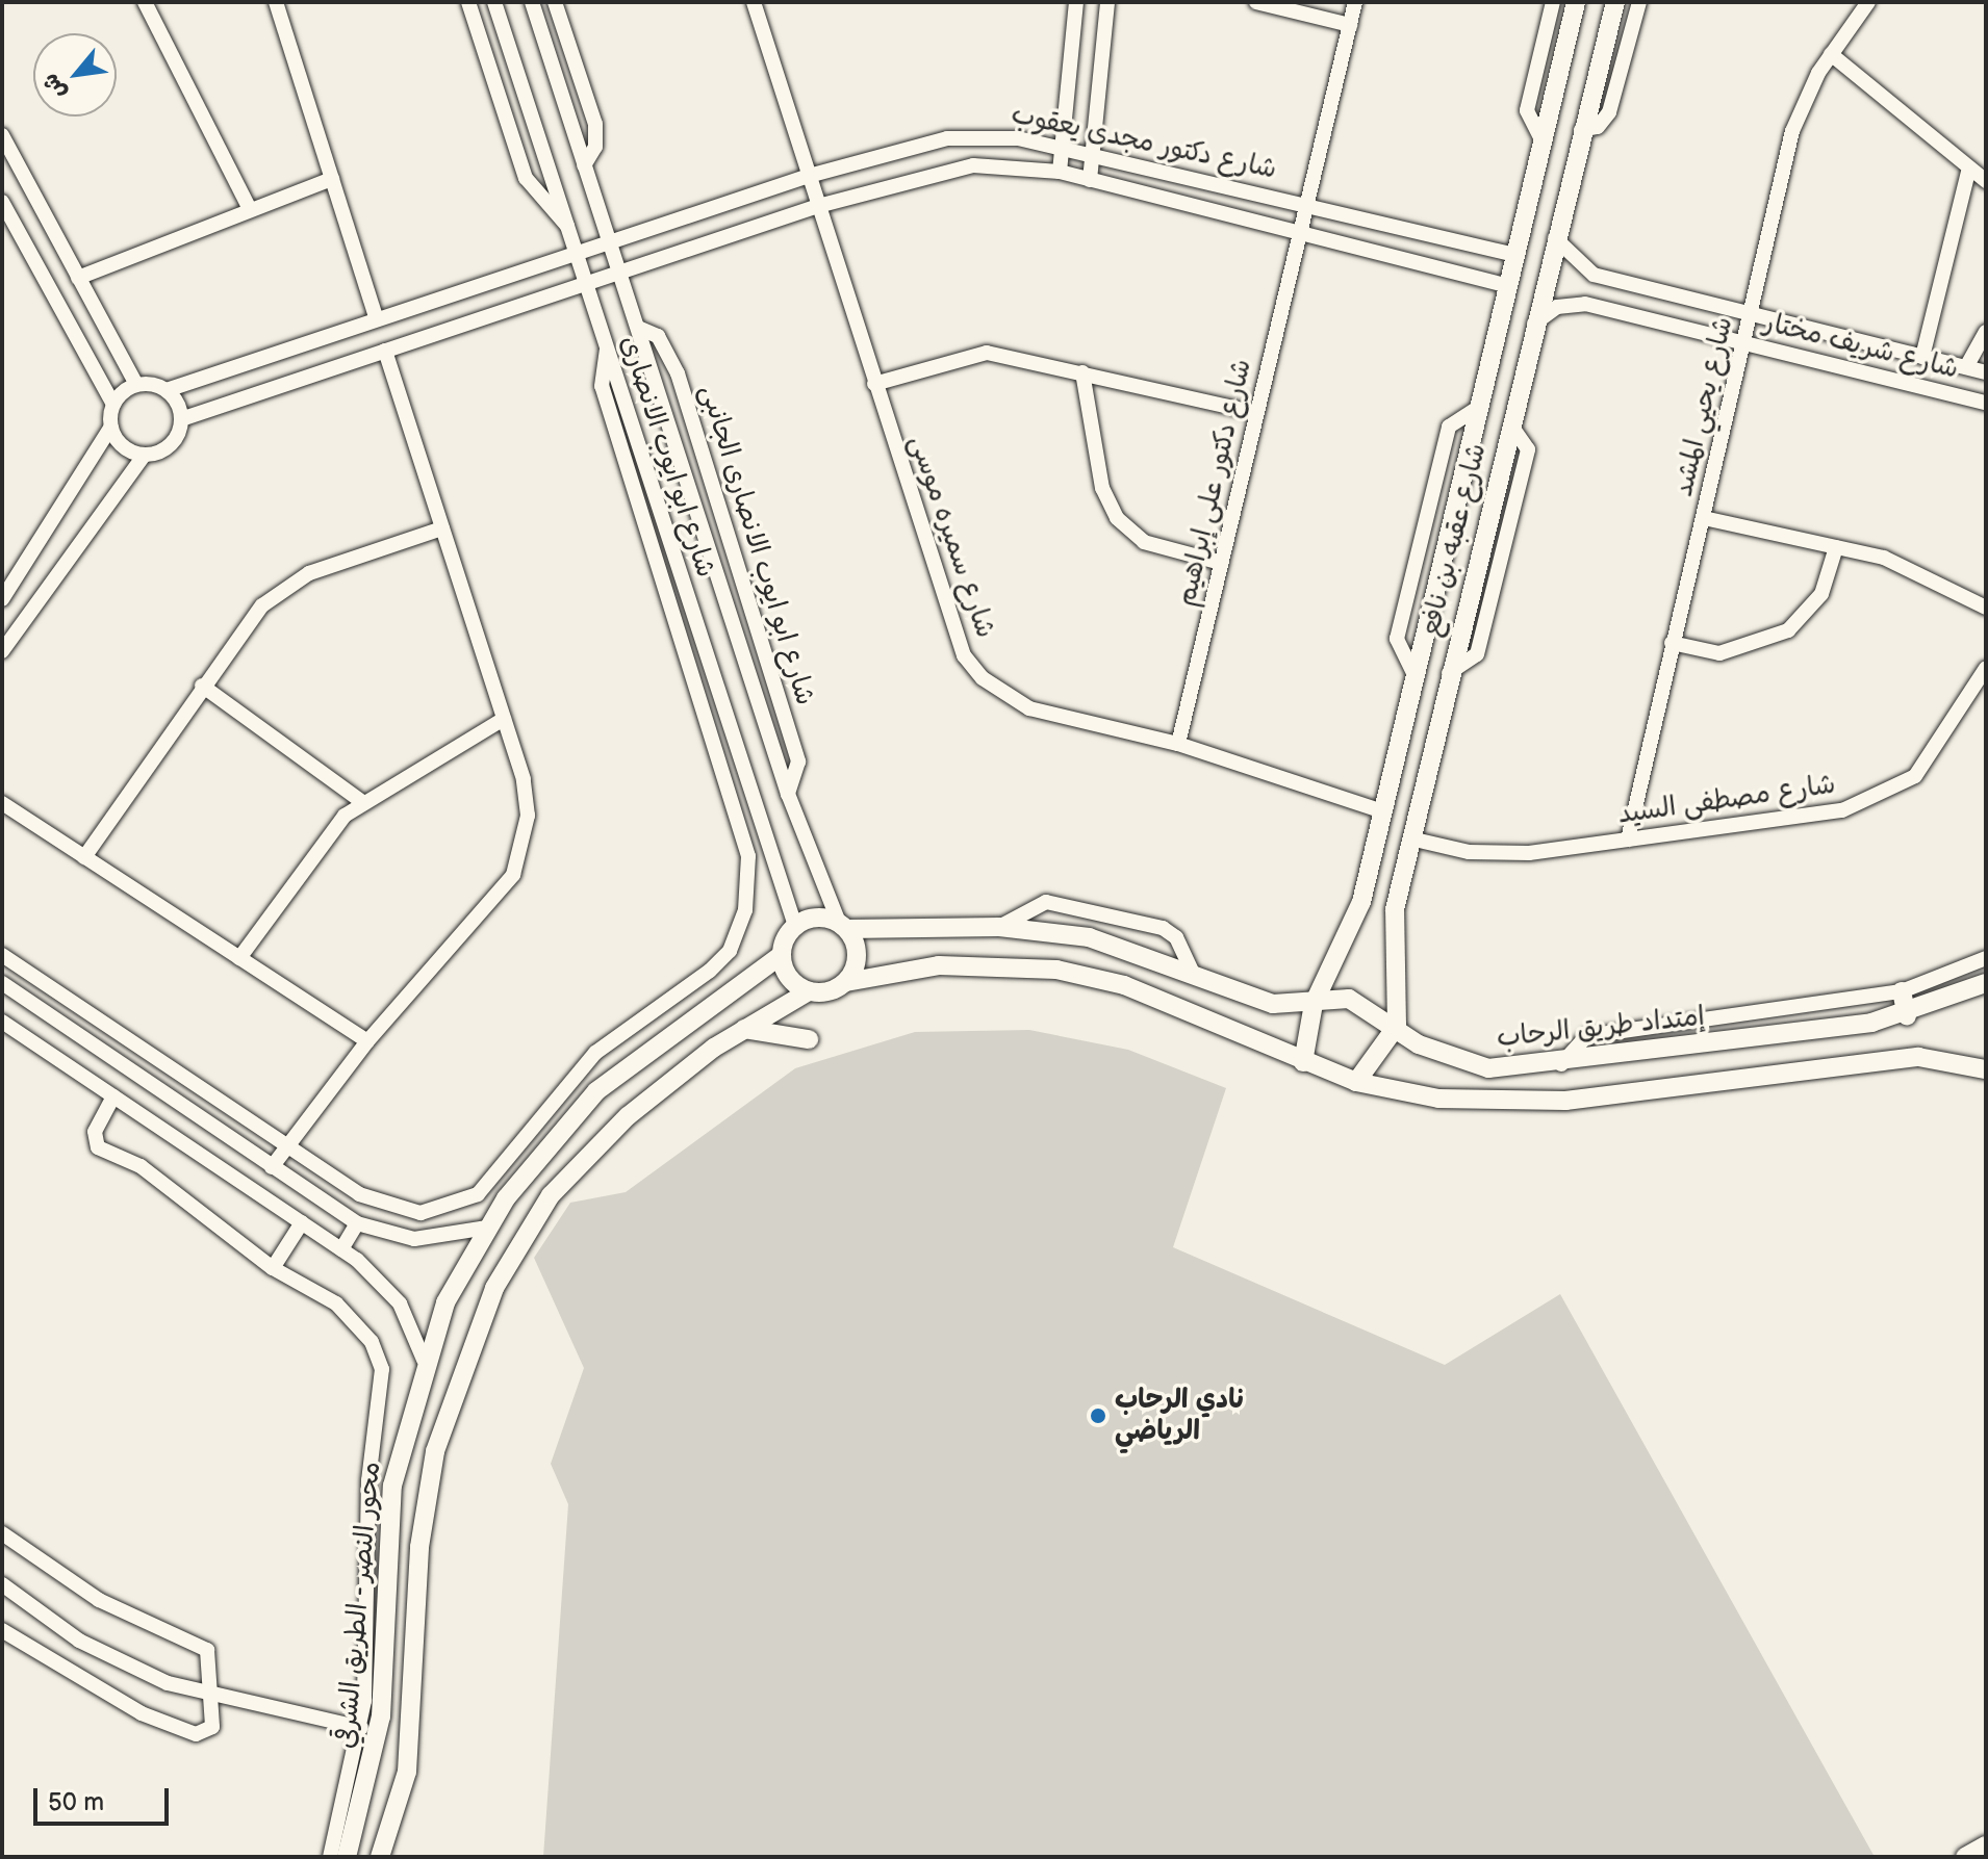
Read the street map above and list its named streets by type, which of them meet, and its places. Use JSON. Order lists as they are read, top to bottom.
{
  "streets": {
    "street": [
      "شارع دكتور مجدى يعقوب",
      "شارع شريف مختار",
      "شارع يحيي المشد",
      "شارع ابو ايوب الانصارى",
      "شارع دكتور على إبراهيم",
      "شارع سميره موسى",
      "شارع عقبه بن نافع",
      "شارع ابو ايوب الانصارى الجانبى",
      "شارع مصطفى السيد",
      "إمتداد طريق الرحاب",
      "محور النصر - الطريق الشرقي"
    ]
  },
  "crossings": [
    ["شارع دكتور مجدى يعقوب", "شارع ابو ايوب الانصارى"],
    ["شارع دكتور مجدى يعقوب", "شارع دكتور على إبراهيم"],
    ["شارع دكتور مجدى يعقوب", "شارع سميره موسى"],
    ["شارع دكتور مجدى يعقوب", "شارع عقبه بن نافع"],
    ["شارع شريف مختار", "شارع يحيي المشد"],
    ["شارع شريف مختار", "شارع عقبه بن نافع"],
    ["شارع يحيي المشد", "شارع مصطفى السيد"],
    ["شارع ابو ايوب الانصارى", "شارع ابو ايوب الانصارى الجانبى"],
    ["شارع ابو ايوب الانصارى", "إمتداد طريق الرحاب"],
    ["شارع ابو ايوب الانصارى", "محور النصر - الطريق الشرقي"],
    ["شارع دكتور على إبراهيم", "شارع سميره موسى"],
    ["شارع سميره موسى", "شارع عقبه بن نافع"],
    ["شارع عقبه بن نافع", "شارع مصطفى السيد"],
    ["شارع عقبه بن نافع", "إمتداد طريق الرحاب"],
    ["إمتداد طريق الرحاب", "محور النصر - الطريق الشرقي"]
  ],
  "places": ["نادي الرحاب الرياضي"],
  "scale_bar": "50 m",
  "north": "bottom left"
}
